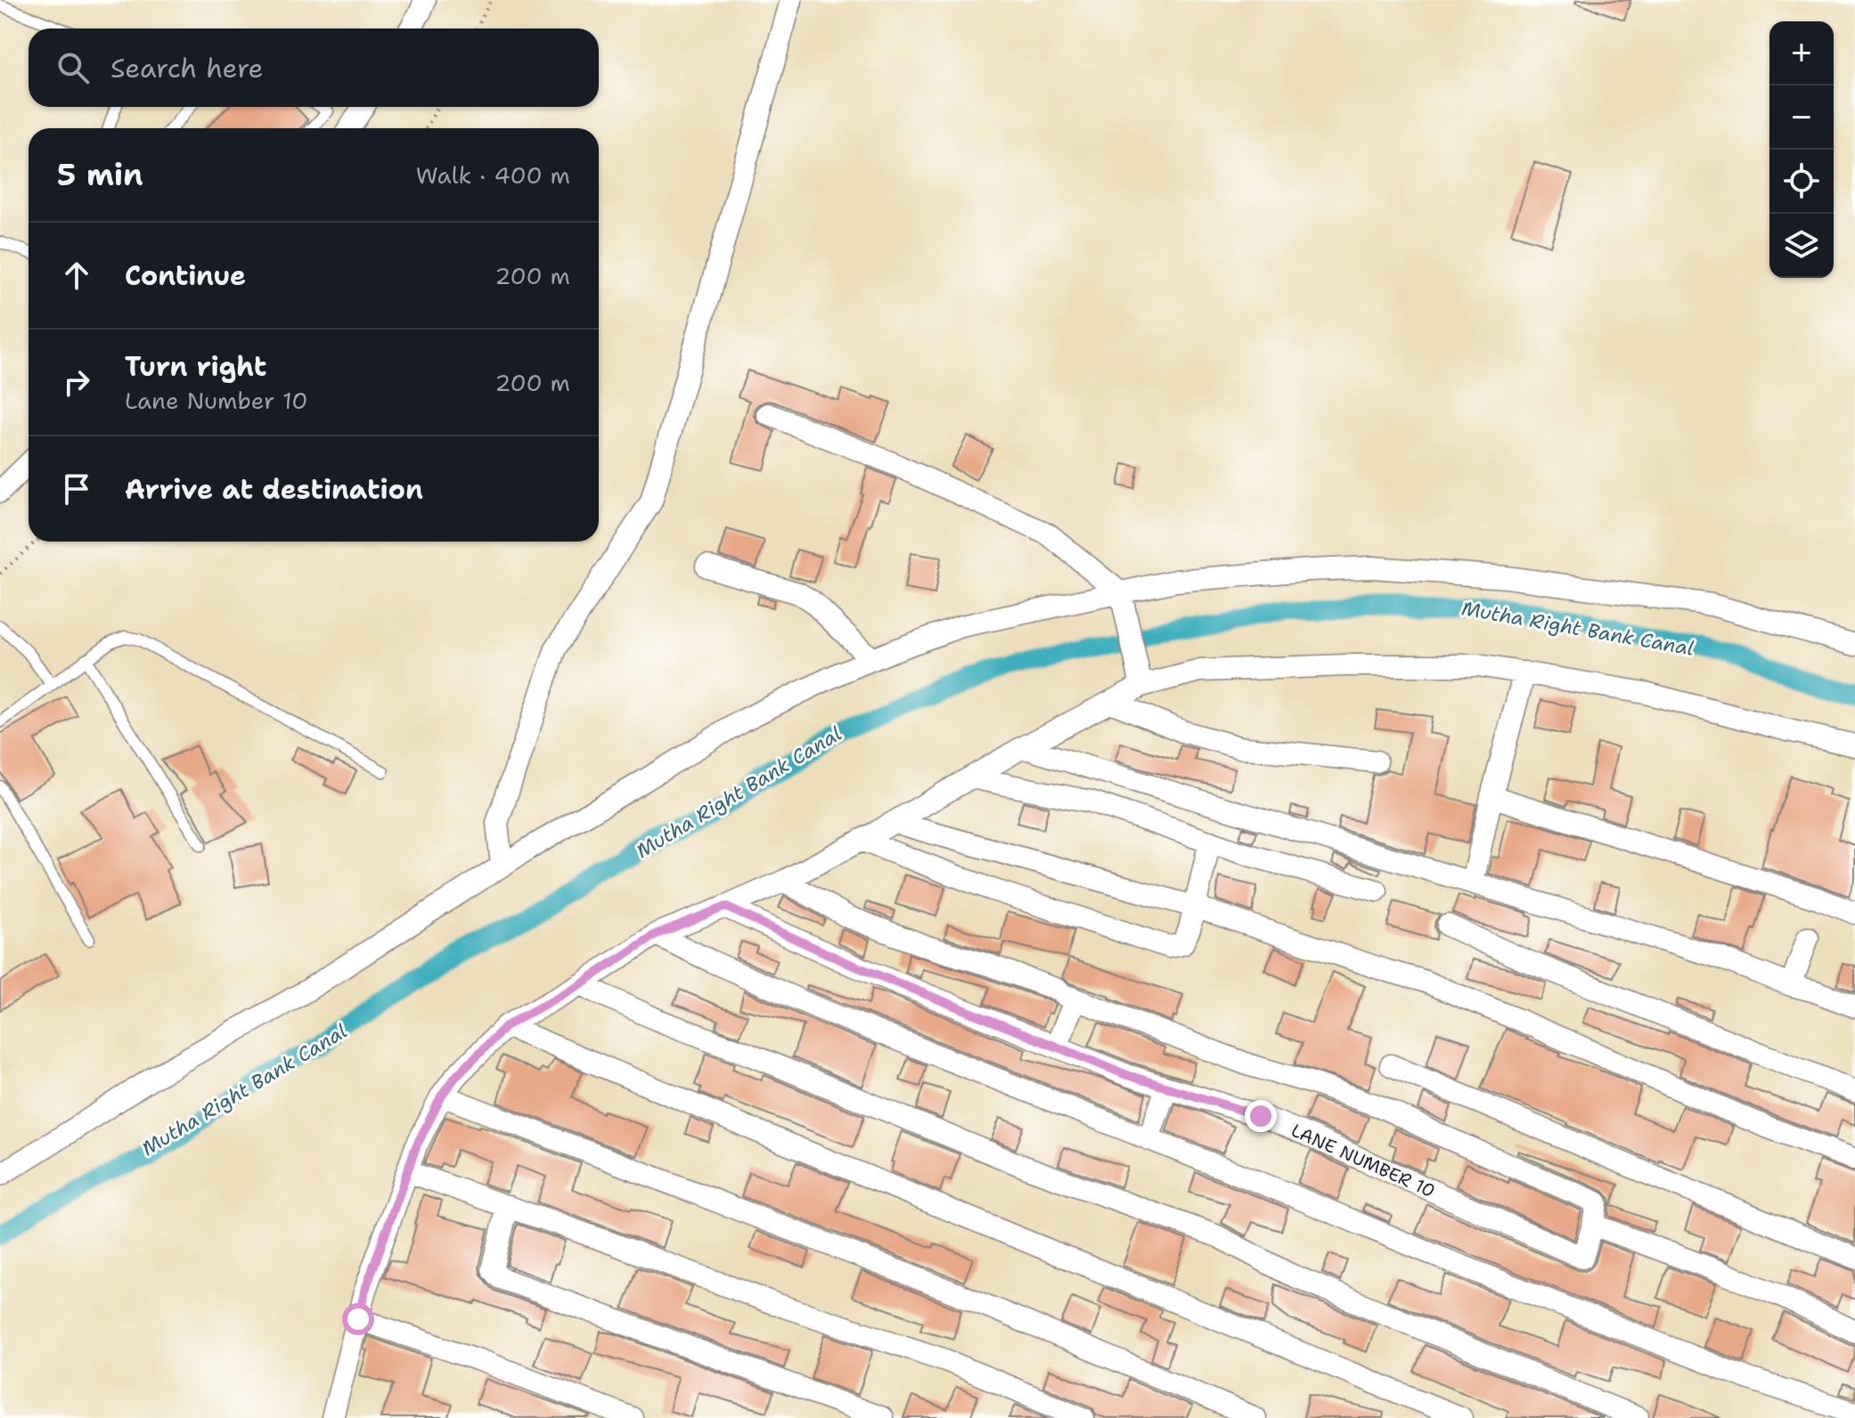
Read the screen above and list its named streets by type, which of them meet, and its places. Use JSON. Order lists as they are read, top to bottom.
{
  "streets": {
    "street": ["LANE NUMBER 10"]
  },
  "water": ["Mutha Right Bank Canal"],
  "page": {
    "map_buttons": ["+", "−"],
    "search": "Search here",
    "heading": ["5 min", "Walk · 400 m"],
    "list": [
      ["Continue", "200 m"],
      ["Turn right", "Lane Number 10", "200 m"],
      "Arrive at destination"
    ]
  }
}
